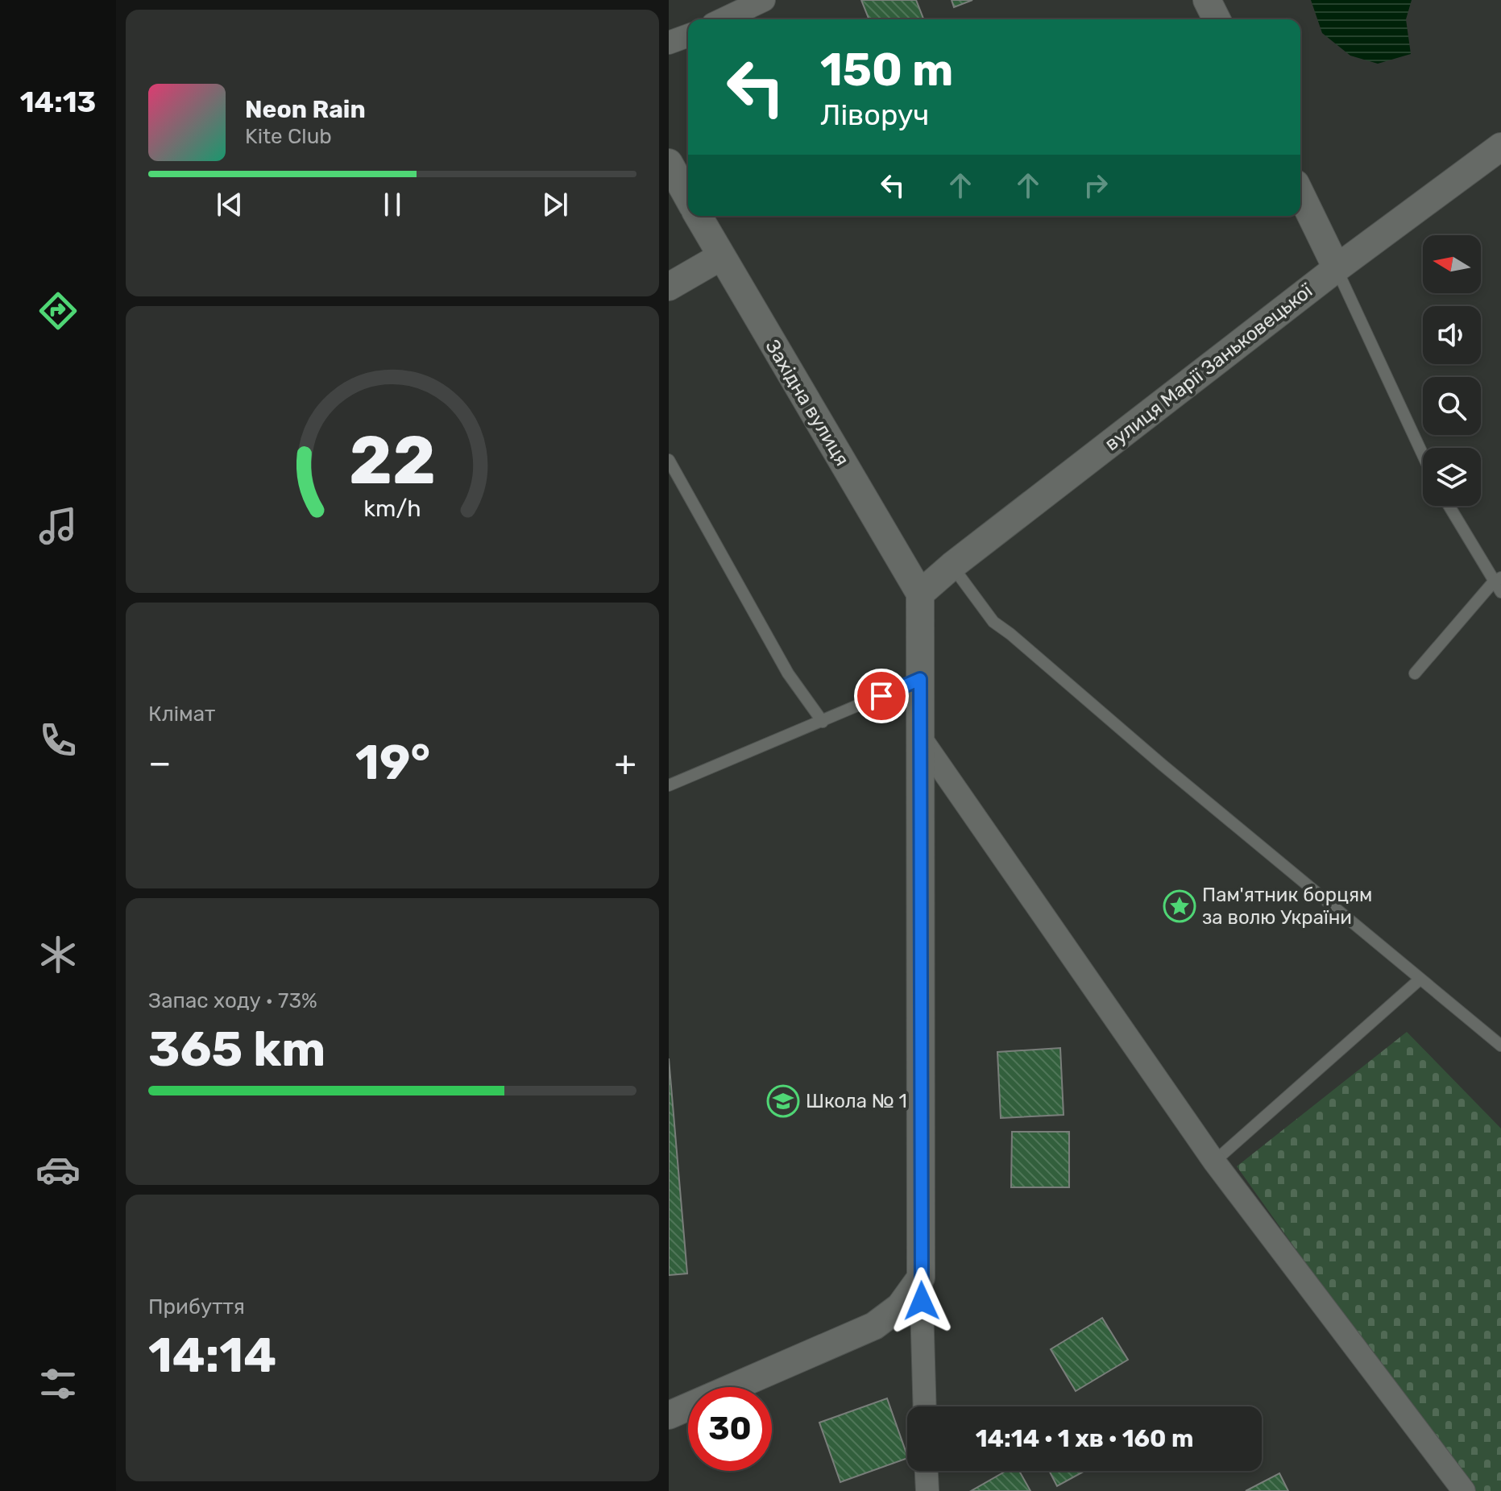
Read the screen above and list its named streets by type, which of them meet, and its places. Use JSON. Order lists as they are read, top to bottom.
{
  "streets": {
    "street": ["вулиця Марії Заньковецької", "Західна вулиця"]
  },
  "crossings": [
    ["вулиця Марії Заньковецької", "Західна вулиця"]
  ],
  "places": {
    "place": ["Пам'ятник борцям за волю України"],
    "school or university": ["Школа № 1"]
  },
  "north": "left",
  "page": {
    "tabs": "14:13",
    "turn": ["150 m", "Ліворуч"],
    "song": ["Neon Rain", "Kite Club"],
    "tile": [
      "Клімат",
      ["Запас ходу · 73%", "365 km"],
      ["Прибуття", "14:14"]
    ],
    "heat": ["−", "19°", "+"],
    "limit": "30",
    "trip": "14:14 · 1 хв · 160 m",
    "gauge": ["22", "km/h"]
  }
}
